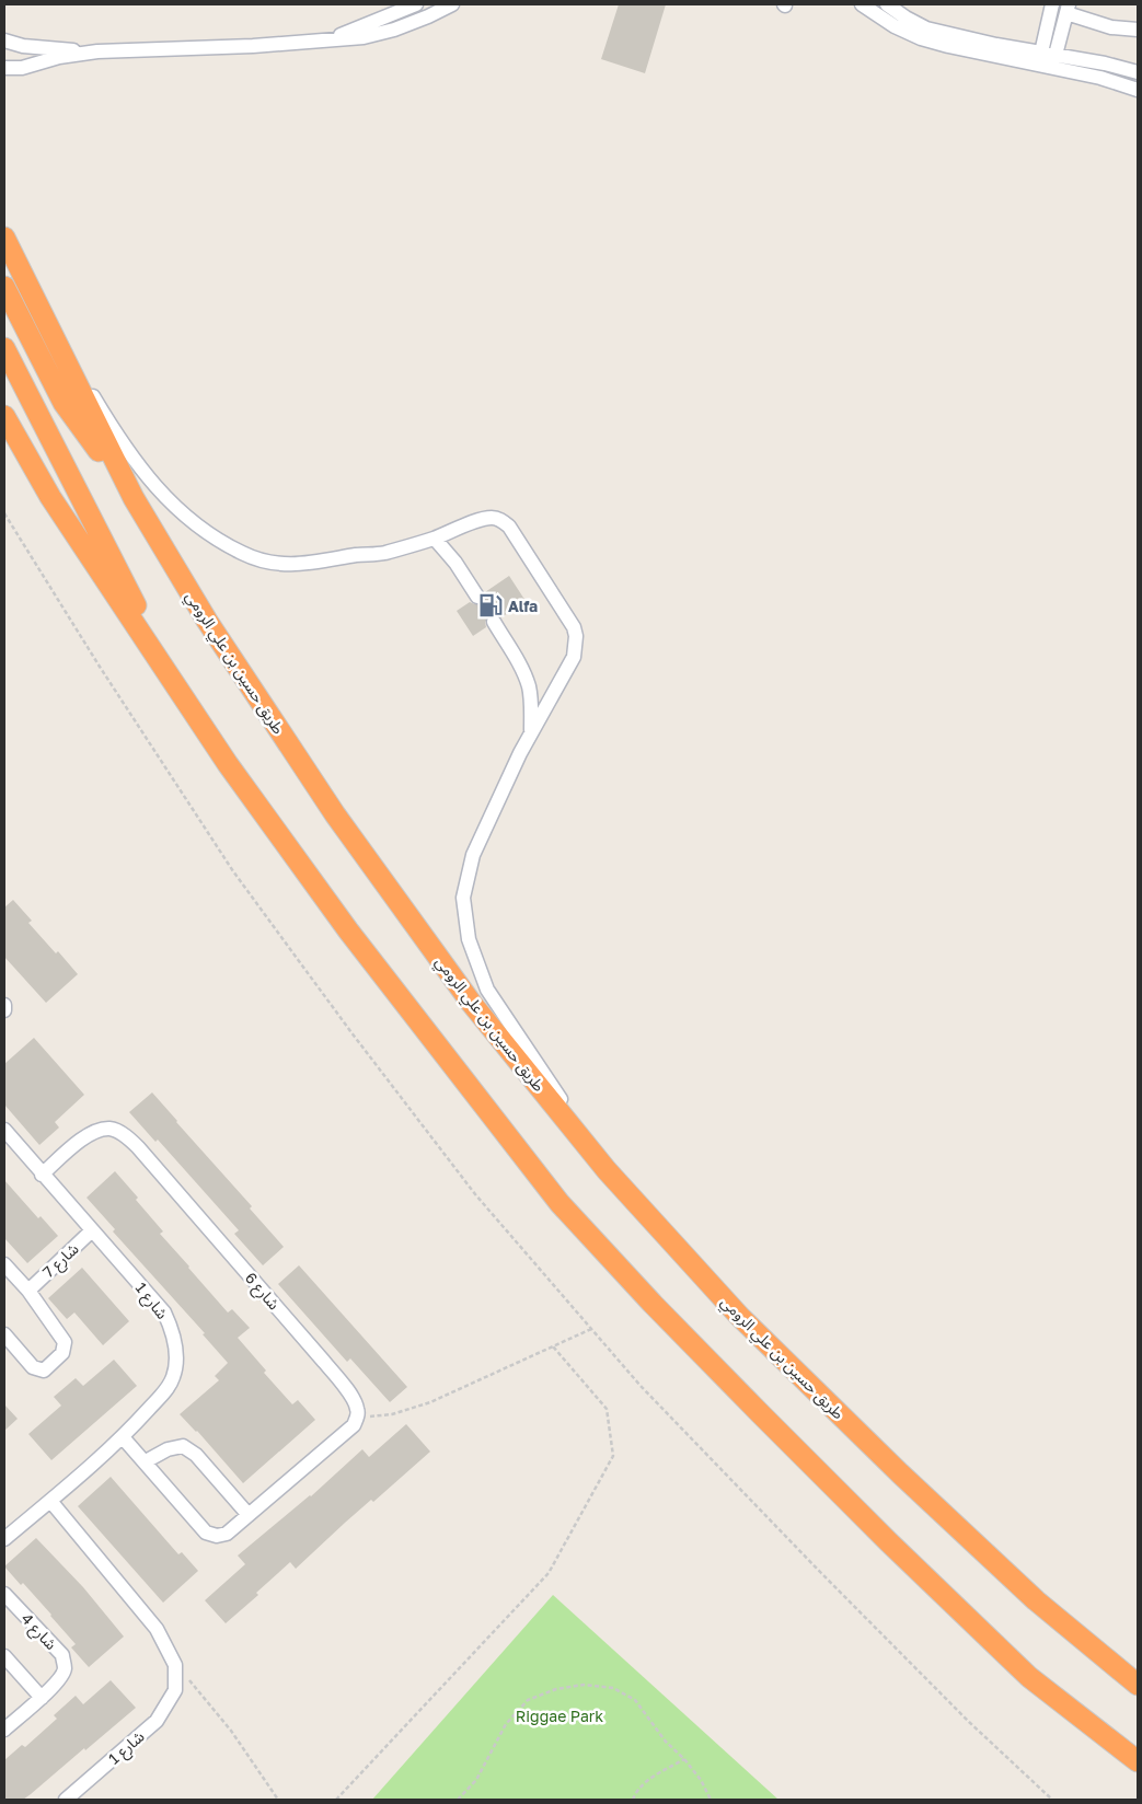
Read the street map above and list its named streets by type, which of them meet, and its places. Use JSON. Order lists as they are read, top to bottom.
{
  "streets": {
    "highway": ["طريق حسين بن علي الرومي"],
    "street": [
      "شارع 7",
      "شارع 6",
      "شارع 1",
      "شارع 4"
    ]
  },
  "crossings": [
    ["شارع 7", "شارع 1"],
    ["شارع 6", "شارع 1"]
  ],
  "parks": ["Riggae Park"],
  "places": {
    "fuel station": ["Alfa"]
  }
}
